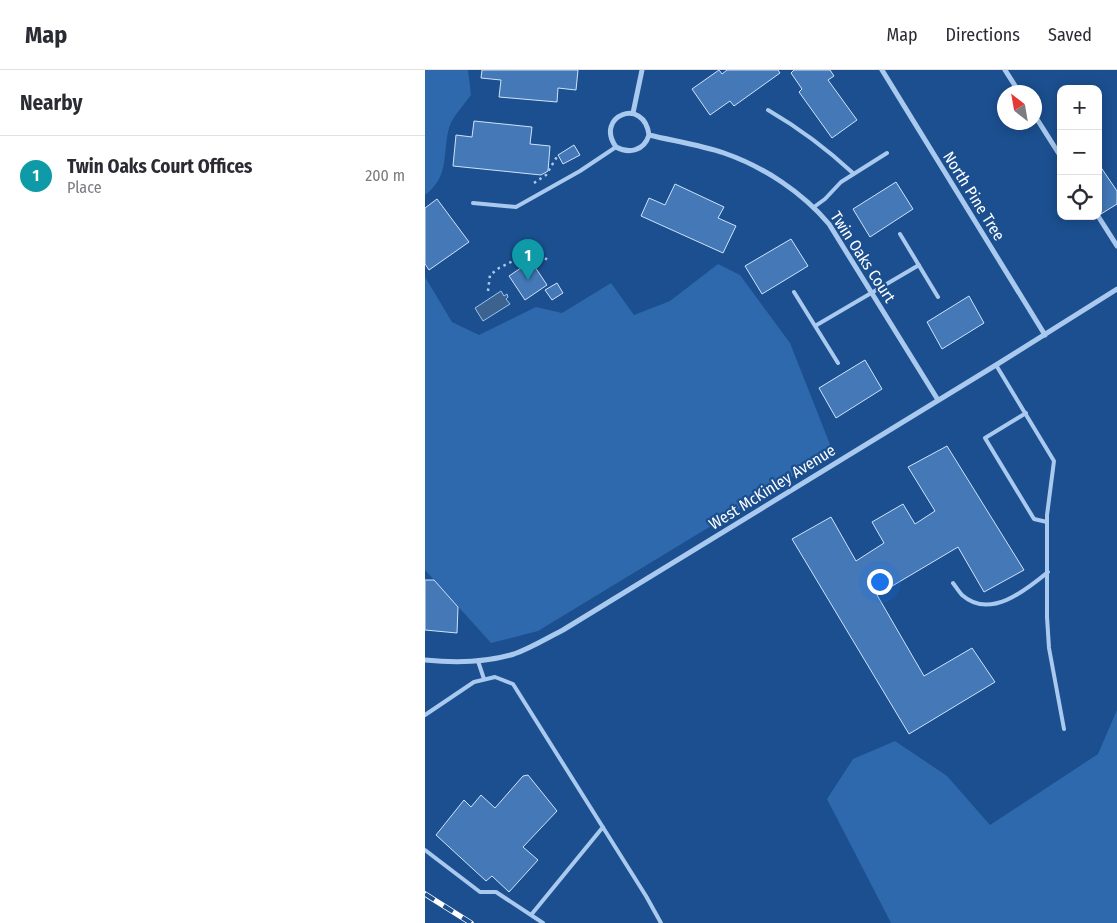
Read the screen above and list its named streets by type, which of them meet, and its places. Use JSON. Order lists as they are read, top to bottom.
{
  "streets": {
    "street": ["North Pine Tree", "Twin Oaks Court", "West McKinley Avenue"]
  },
  "crossings": [
    ["North Pine Tree", "West McKinley Avenue"],
    ["Twin Oaks Court", "West McKinley Avenue"]
  ],
  "north": "top left",
  "page": {
    "header": "Map",
    "nav": ["Map", "Directions", "Saved"],
    "heading": "Nearby",
    "map_buttons": ["+", "−"],
    "list": [
      {
        "mark": "1",
        "name": "Twin Oaks Court Offices",
        "note": "Place",
        "value": "200 m"
      }
    ],
    "pins": "1"
  }
}
